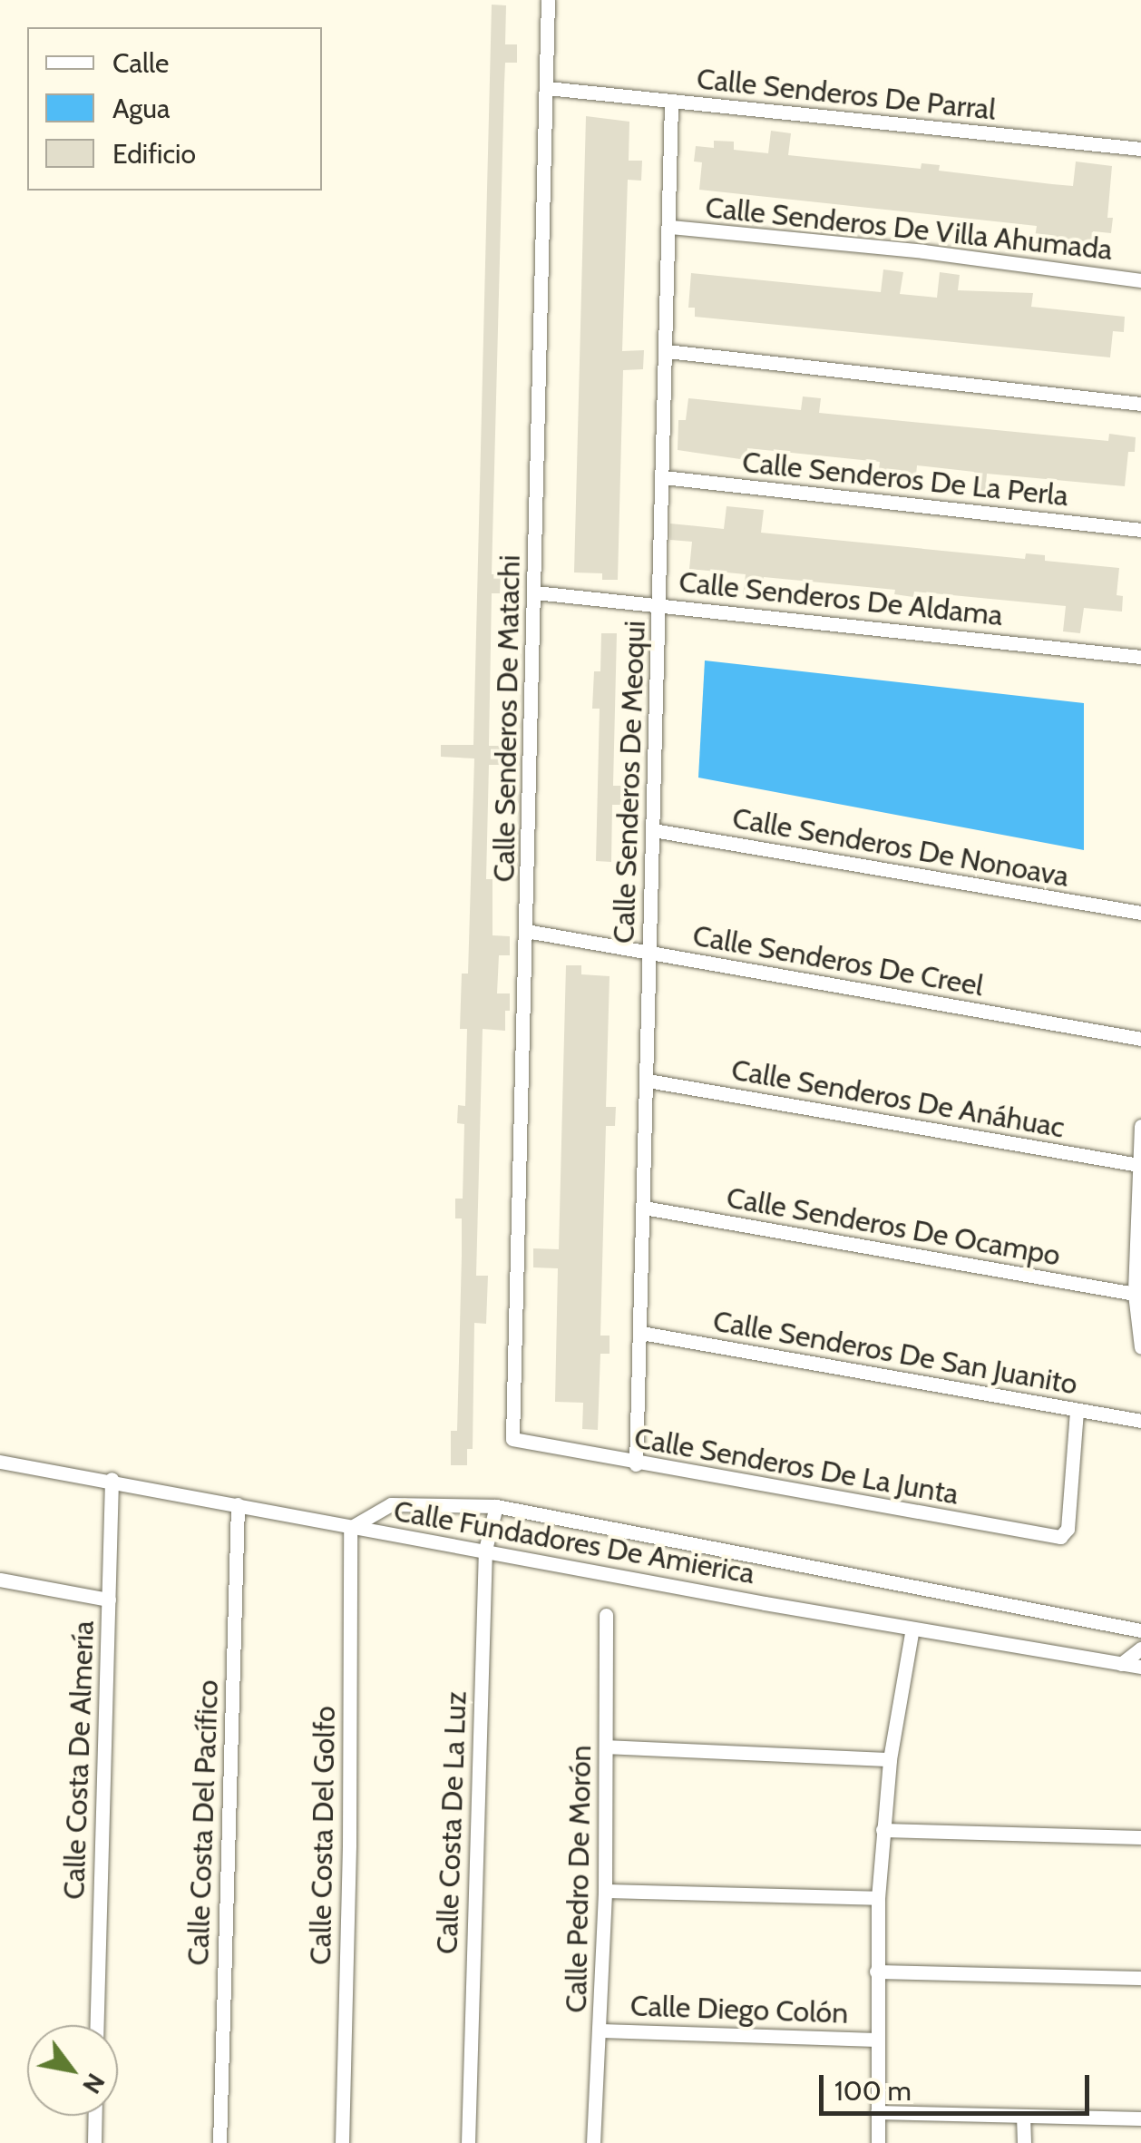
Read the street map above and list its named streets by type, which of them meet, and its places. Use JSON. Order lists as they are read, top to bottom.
{
  "streets": {
    "street": [
      "Calle Senderos De Parral",
      "Calle Senderos De Villa Ahumada",
      "Calle Senderos De La Perla",
      "Calle Senderos De Aldama",
      "Calle Senderos De Matachi",
      "Calle Senderos De Meoqui",
      "Calle Senderos De Nonoava",
      "Calle Senderos De Creel",
      "Calle Senderos De Anáhuac",
      "Calle Senderos De Ocampo",
      "Calle Senderos De San Juanito",
      "Calle Senderos De La Junta",
      "Calle Fundadores De Amierica",
      "Calle Costa De Almería",
      "Calle Costa Del Pacífico",
      "Calle Costa De La Luz",
      "Calle Costa Del Golfo",
      "Calle Pedro De Morón",
      "Calle Diego Colón"
    ]
  },
  "crossings": [
    ["Calle Senderos De Parral", "Calle Senderos De Matachi"],
    ["Calle Senderos De Parral", "Calle Senderos De Meoqui"],
    ["Calle Senderos De Villa Ahumada", "Calle Senderos De Meoqui"],
    ["Calle Senderos De La Perla", "Calle Senderos De Meoqui"],
    ["Calle Senderos De Aldama", "Calle Senderos De Matachi"],
    ["Calle Senderos De Aldama", "Calle Senderos De Meoqui"],
    ["Calle Senderos De Matachi", "Calle Senderos De Creel"],
    ["Calle Senderos De Matachi", "Calle Senderos De La Junta"],
    ["Calle Senderos De Meoqui", "Calle Senderos De Nonoava"],
    ["Calle Senderos De Meoqui", "Calle Senderos De Creel"],
    ["Calle Senderos De Meoqui", "Calle Senderos De Anáhuac"],
    ["Calle Senderos De Meoqui", "Calle Senderos De Ocampo"],
    ["Calle Senderos De Meoqui", "Calle Senderos De San Juanito"],
    ["Calle Senderos De Meoqui", "Calle Senderos De La Junta"],
    ["Calle Senderos De San Juanito", "Calle Senderos De La Junta"],
    ["Calle Fundadores De Amierica", "Calle Costa De Almería"],
    ["Calle Fundadores De Amierica", "Calle Costa Del Pacífico"],
    ["Calle Fundadores De Amierica", "Calle Costa De La Luz"],
    ["Calle Fundadores De Amierica", "Calle Costa Del Golfo"],
    ["Calle Pedro De Morón", "Calle Diego Colón"]
  ],
  "legend": ["Calle", "Agua", "Edificio"],
  "scale_bar": "100 m",
  "north": "bottom right"
}
